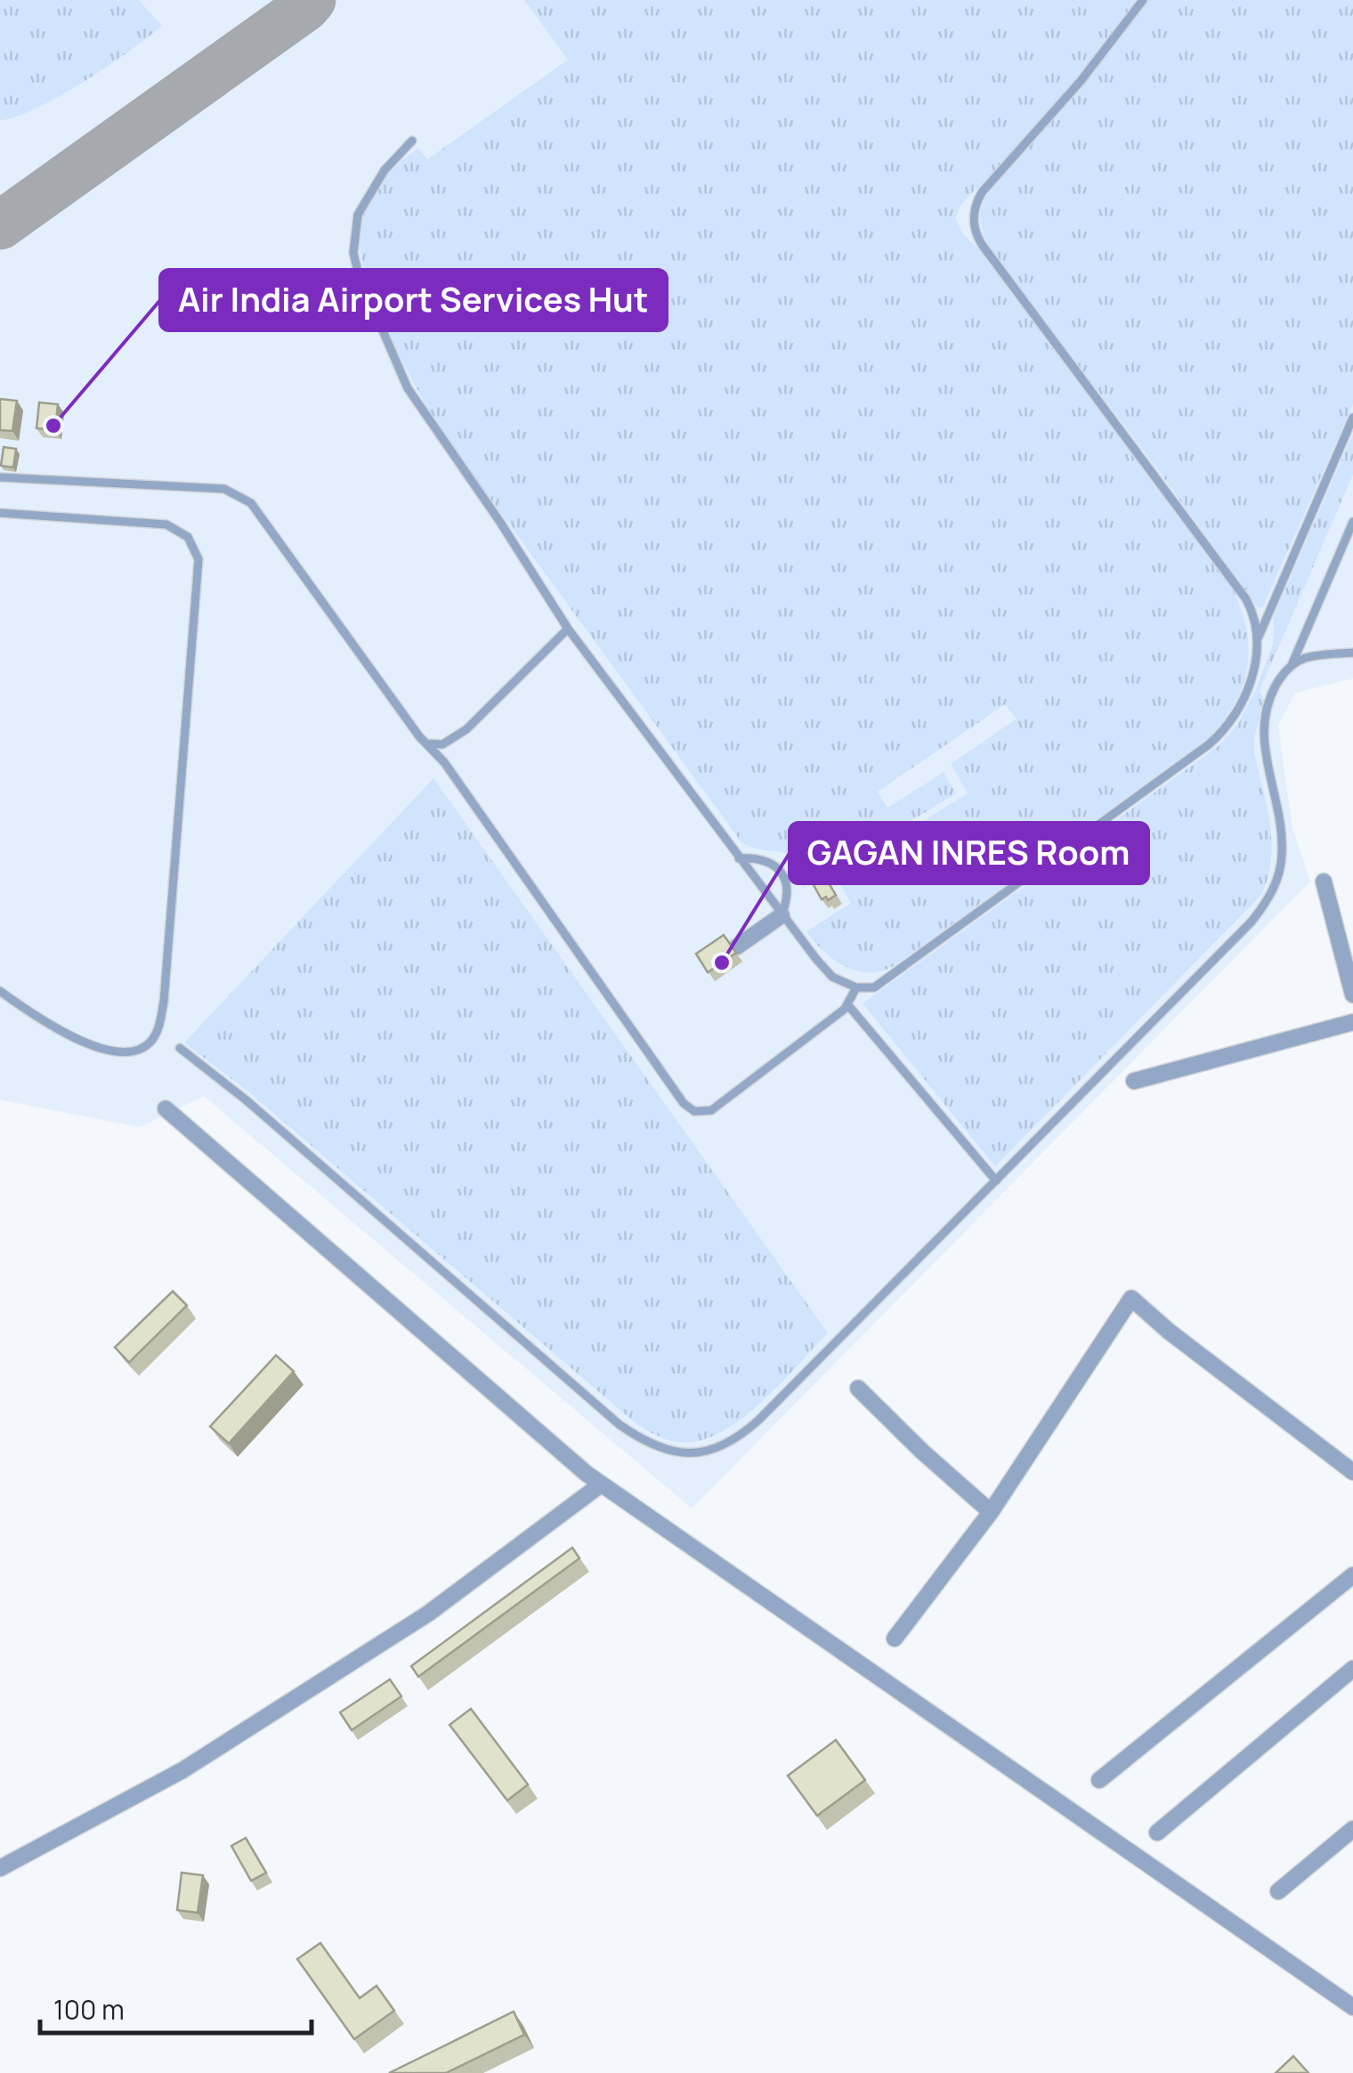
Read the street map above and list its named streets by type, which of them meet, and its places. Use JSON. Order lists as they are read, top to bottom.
{
  "places": ["Air India Airport Services Hut", "GAGAN INRES Room"],
  "scale_bar": "100 m"
}
